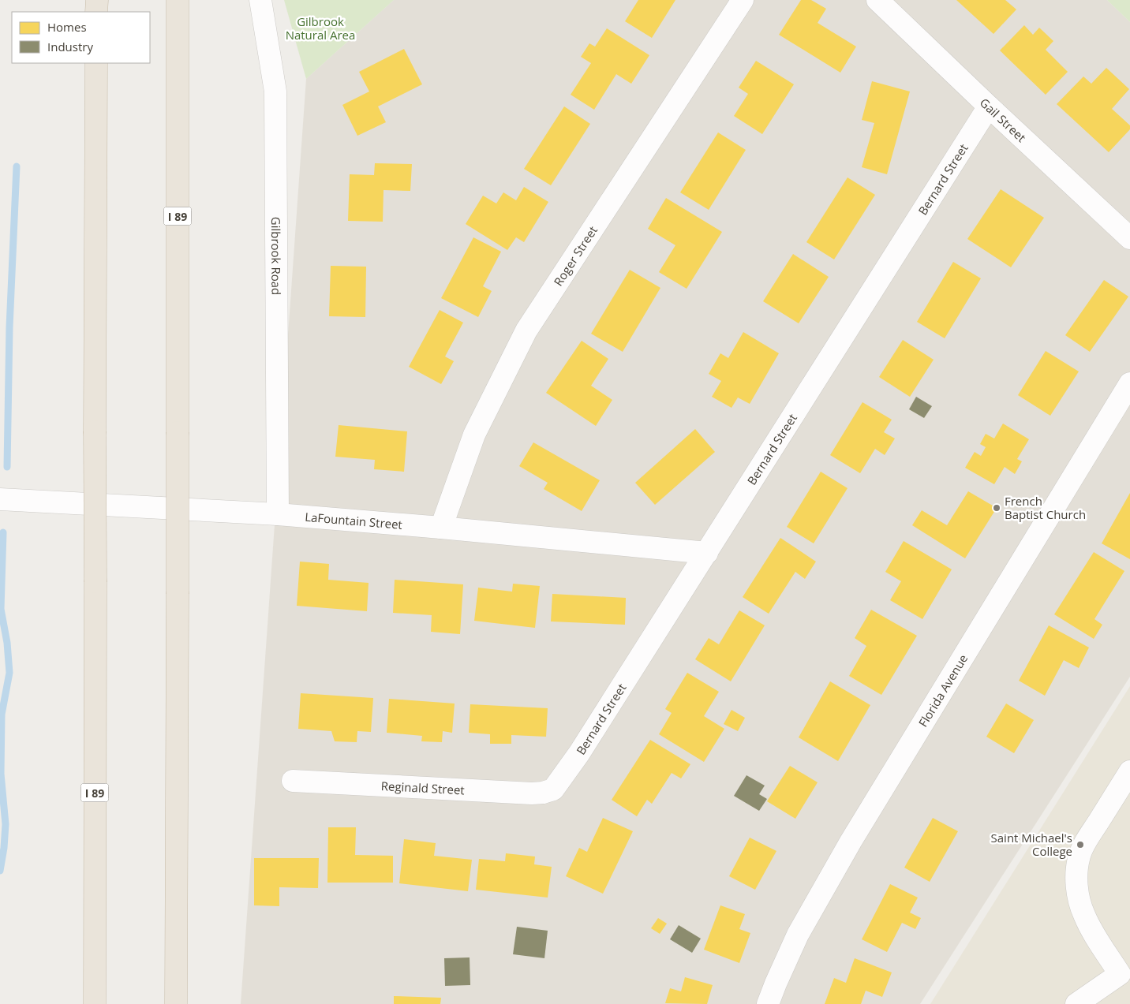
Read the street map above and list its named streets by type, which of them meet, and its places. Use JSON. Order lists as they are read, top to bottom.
{
  "streets": {
    "highway": ["I 89"],
    "street": [
      "Gail Street",
      "Bernard Street",
      "Roger Street",
      "Gilbrook Road",
      "LaFountain Street",
      "Florida Avenue",
      "Reginald Street"
    ]
  },
  "crossings": [
    ["Gail Street", "Bernard Street"],
    ["Bernard Street", "LaFountain Street"],
    ["Bernard Street", "Reginald Street"],
    ["Roger Street", "LaFountain Street"],
    ["Gilbrook Road", "LaFountain Street"]
  ],
  "parks": ["Gilbrook Natural Area"],
  "places": ["French Baptist Church", "Saint Michael's College"],
  "legend": ["Homes", "Industry"]
}
